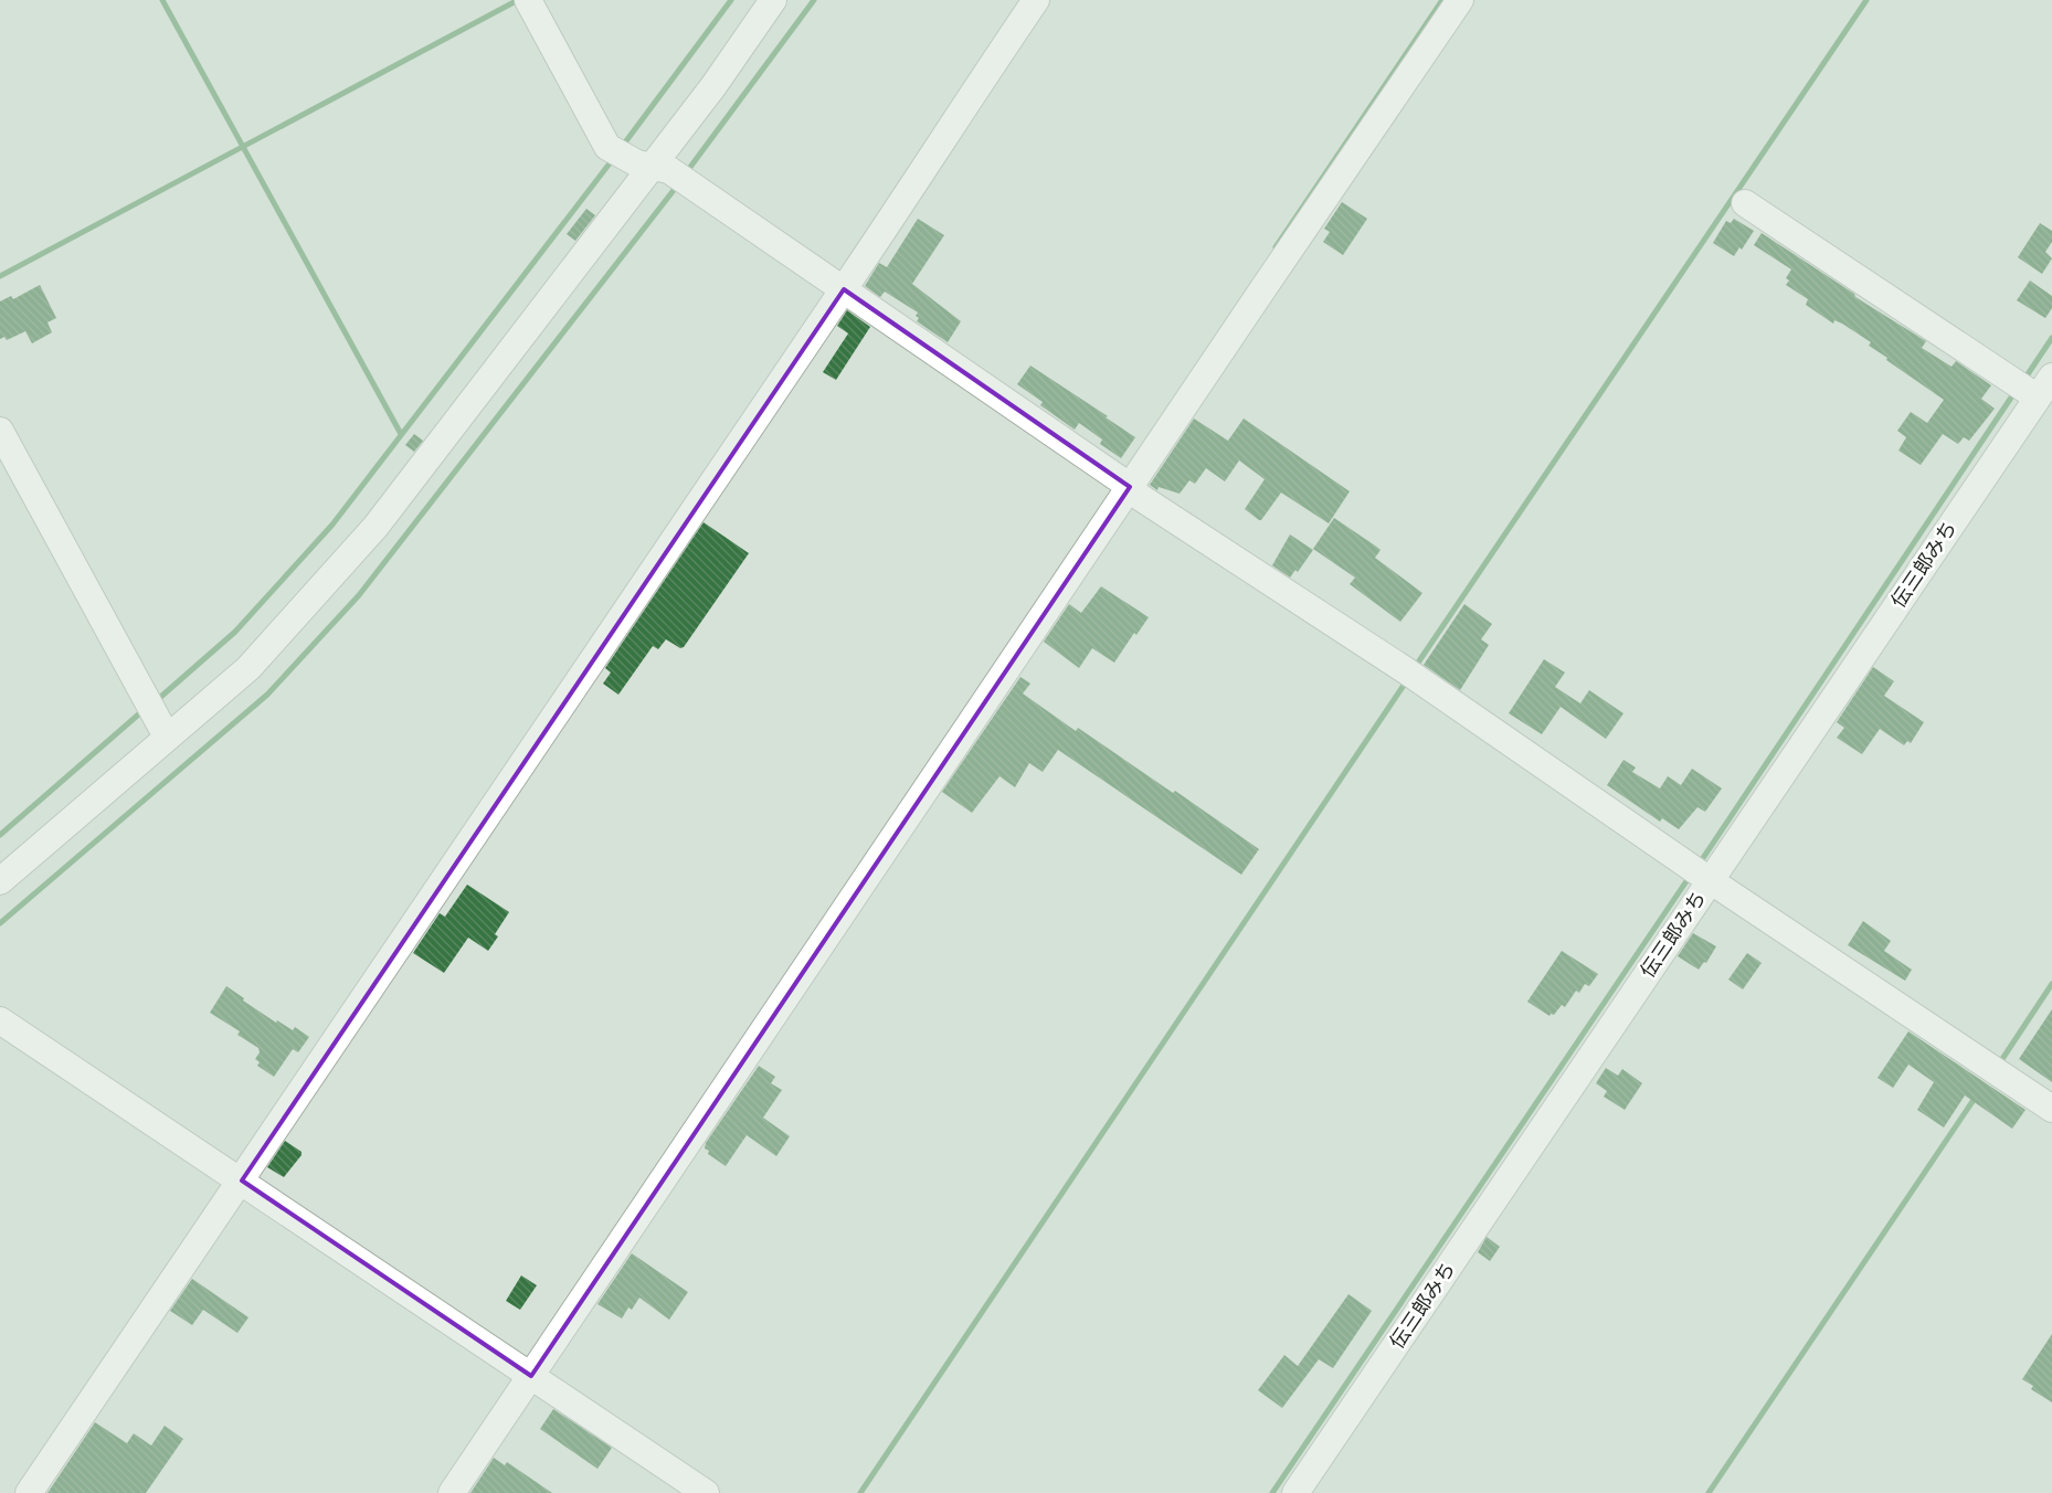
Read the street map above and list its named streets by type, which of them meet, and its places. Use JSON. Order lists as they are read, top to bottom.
{
  "streets": {
    "street": ["伝三郎みち"]
  }
}
